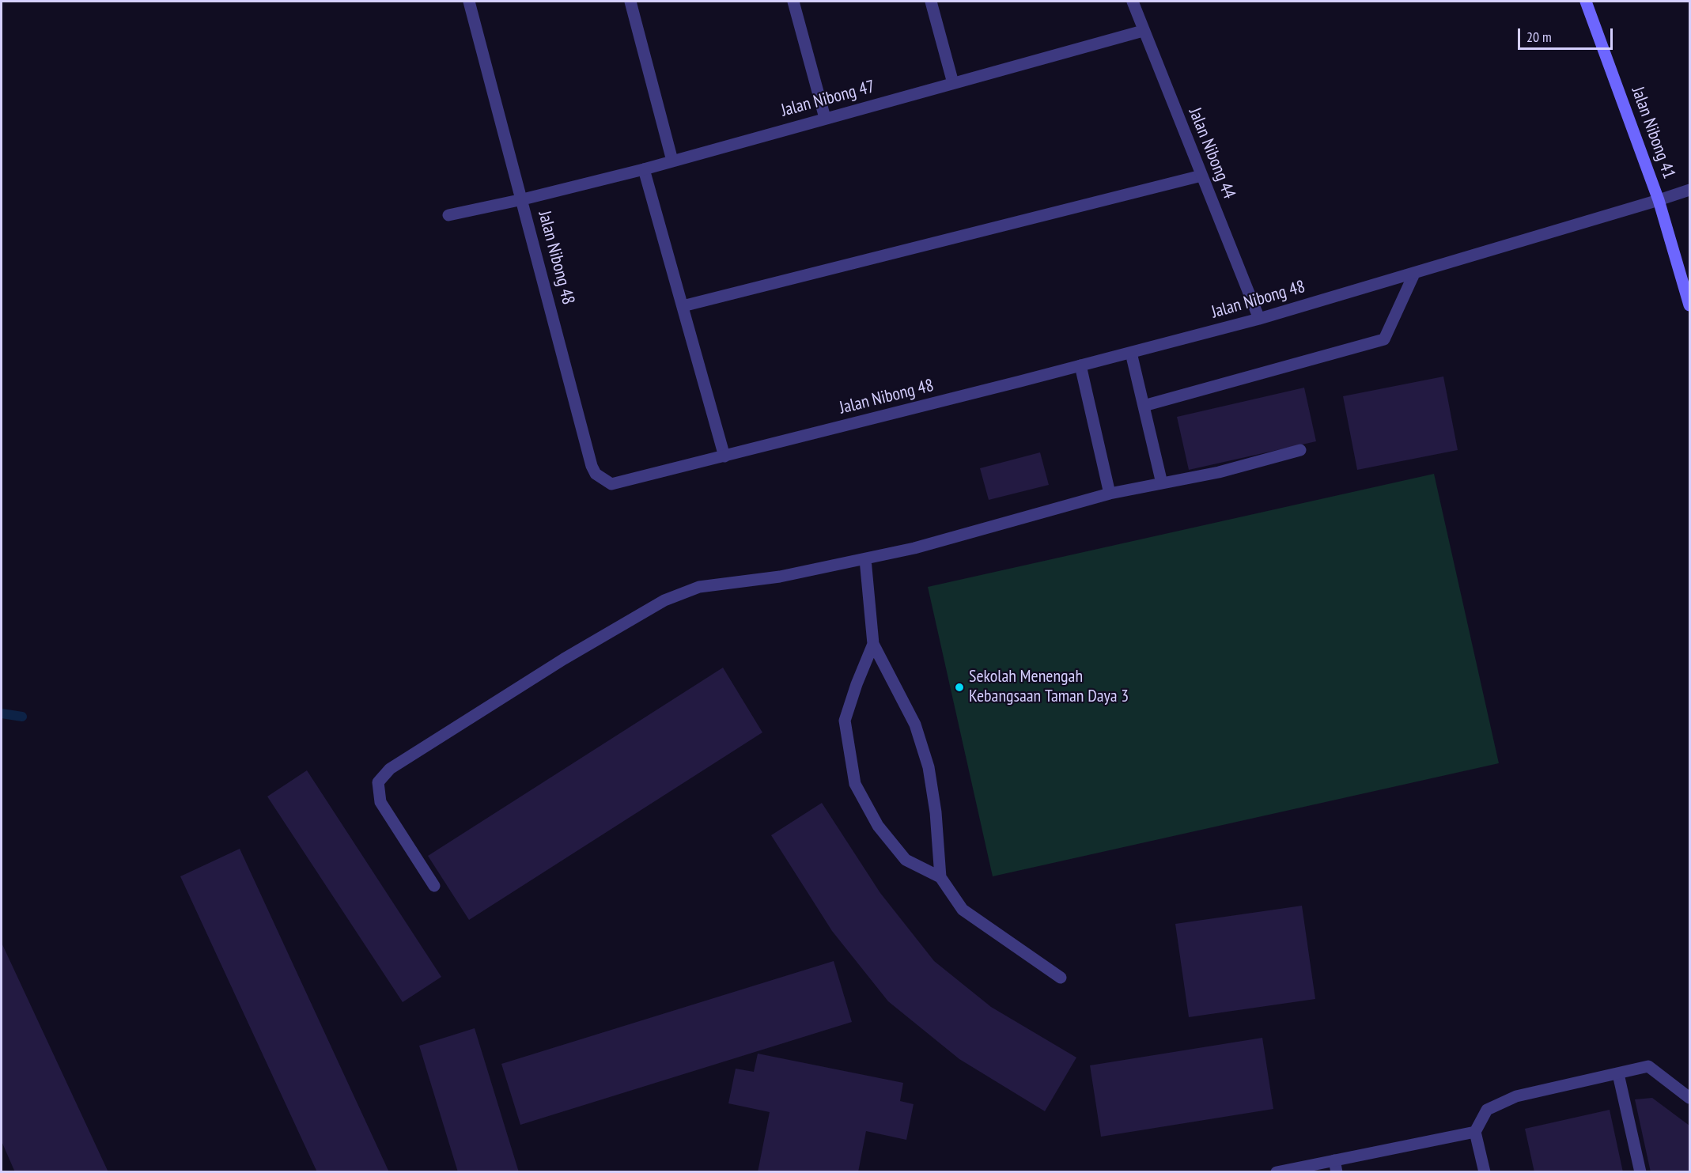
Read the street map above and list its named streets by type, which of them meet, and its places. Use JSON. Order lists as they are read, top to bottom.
{
  "streets": {
    "main road": ["Jalan Nibong 41"],
    "street": ["Jalan Nibong 47", "Jalan Nibong 44", "Jalan Nibong 48"]
  },
  "crossings": [
    ["Jalan Nibong 47", "Jalan Nibong 44"],
    ["Jalan Nibong 47", "Jalan Nibong 48"],
    ["Jalan Nibong 41", "Jalan Nibong 48"],
    ["Jalan Nibong 44", "Jalan Nibong 48"]
  ],
  "places": ["Sekolah Menengah Kebangsaan Taman Daya 3"],
  "scale_bar": "20 m"
}
